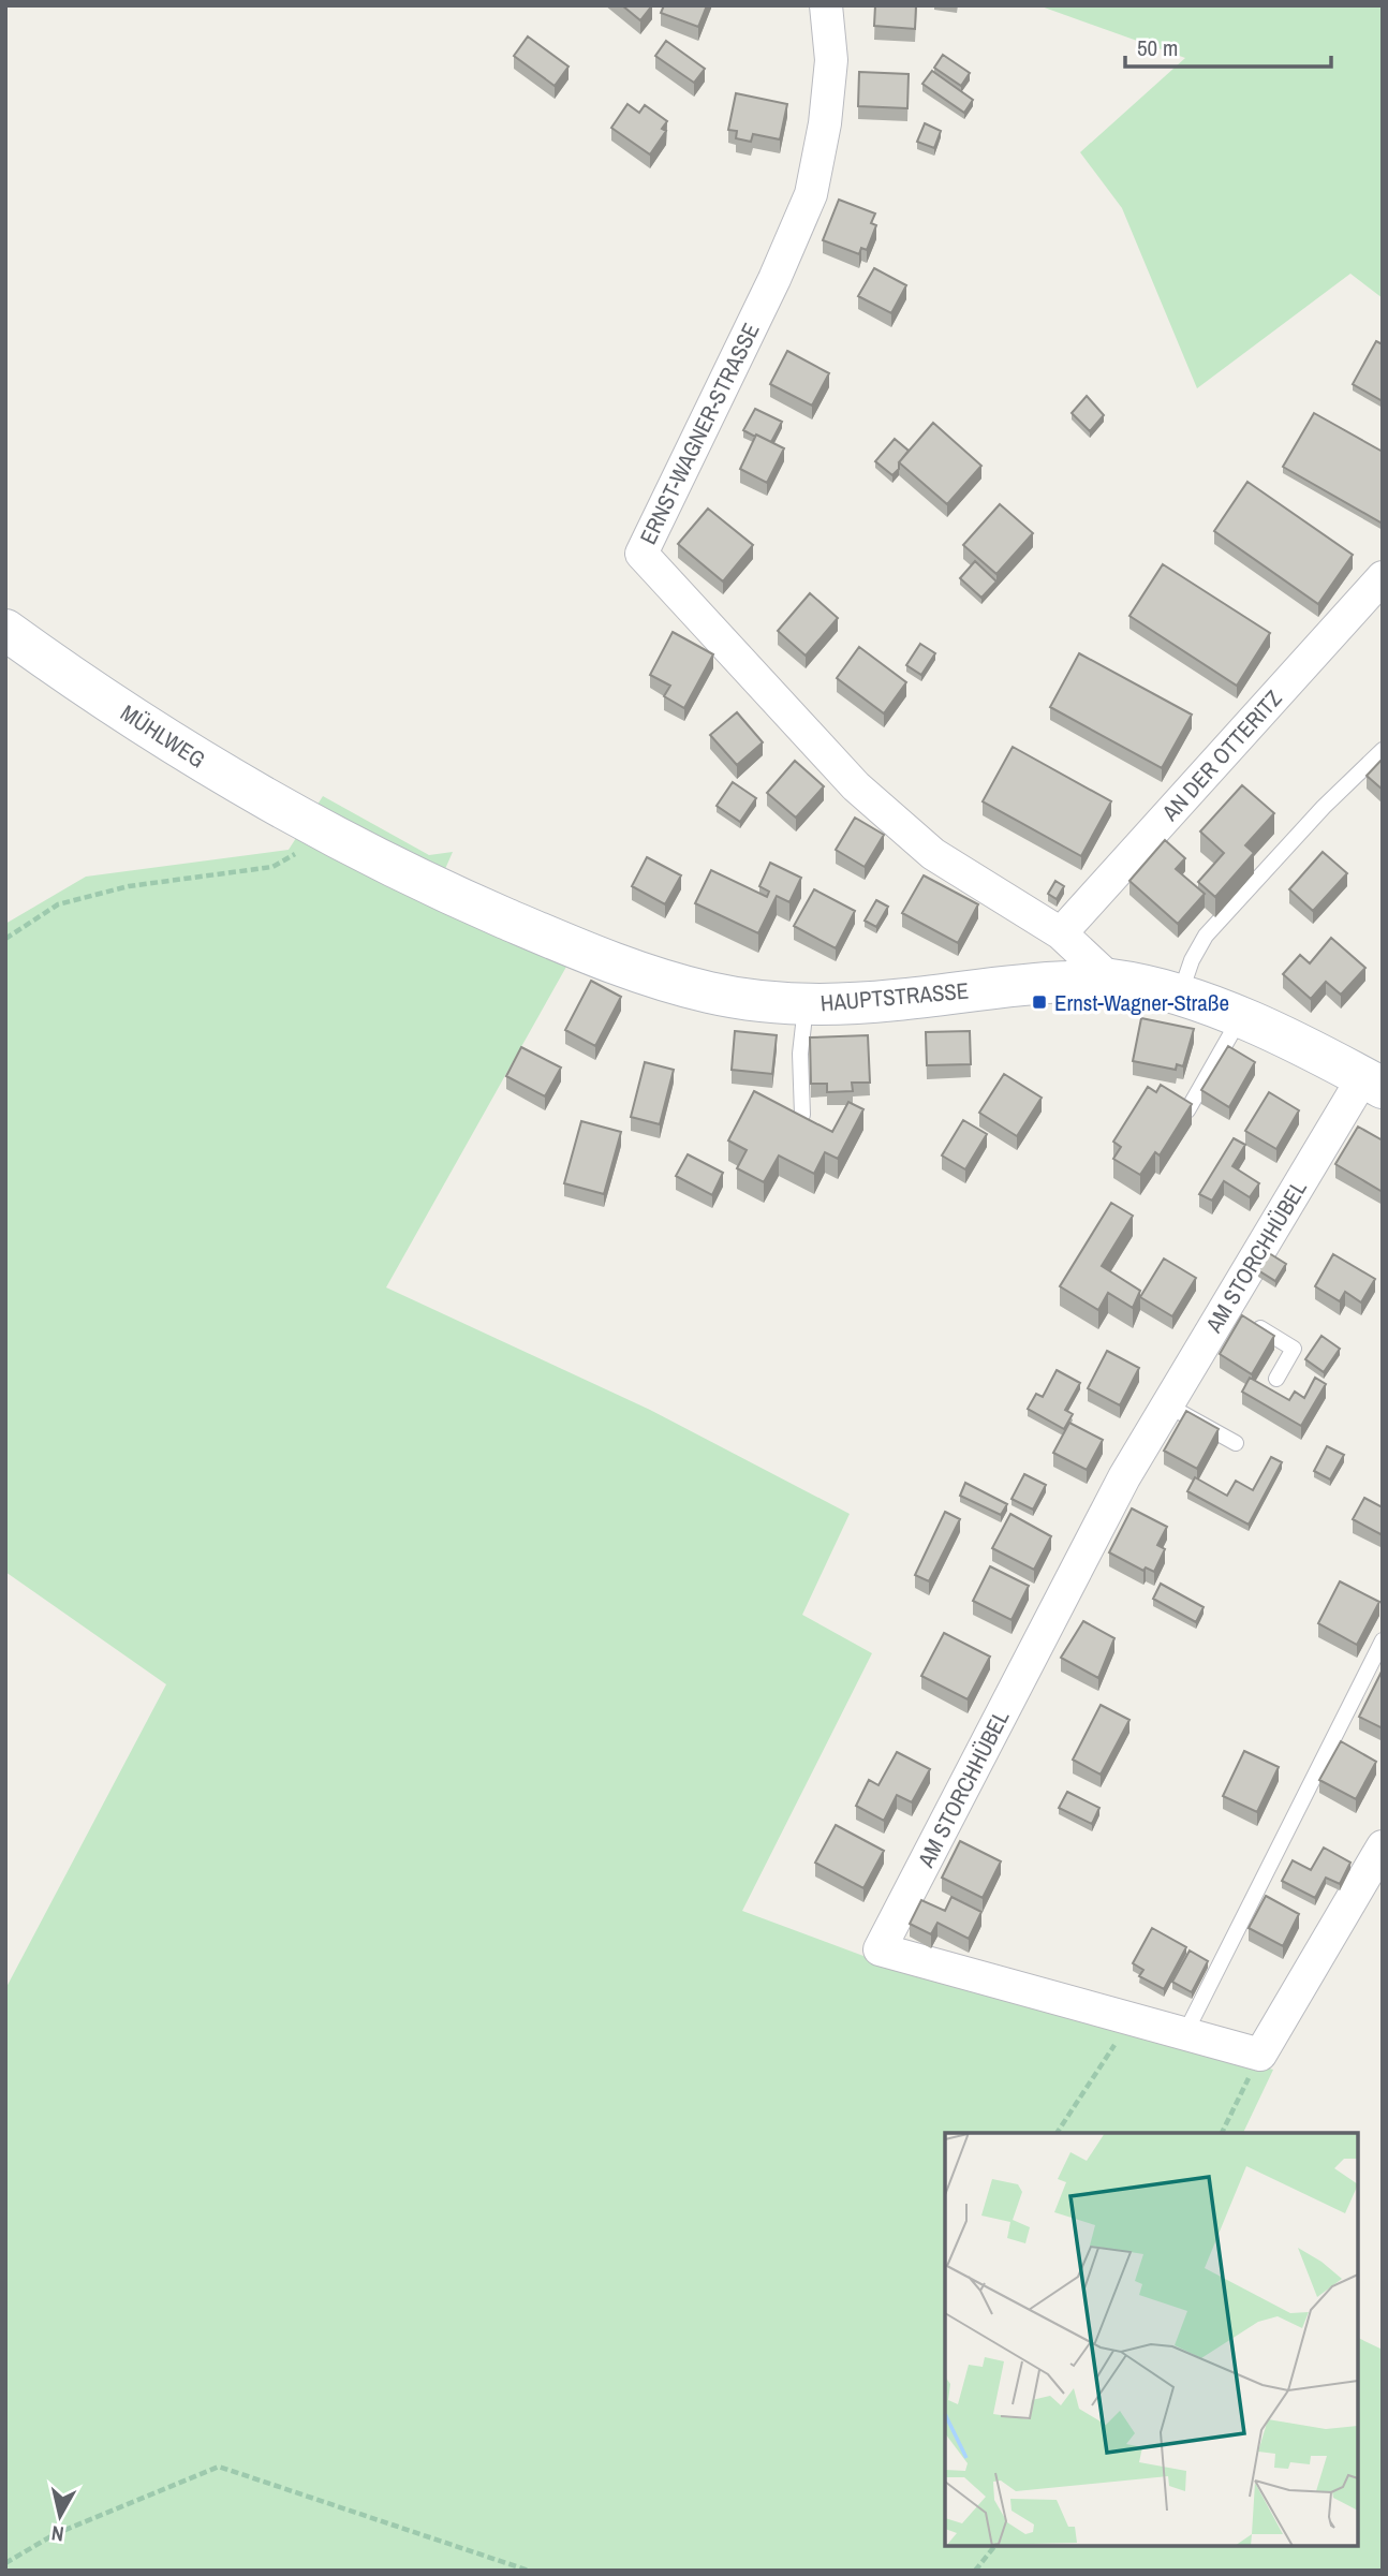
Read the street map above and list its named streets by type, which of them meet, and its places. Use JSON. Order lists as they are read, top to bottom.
{
  "streets": {
    "street": [
      "ERNST-WAGNER-STRASSE",
      "MÜHLWEG",
      "AN DER OTTERITZ",
      "HAUPTSTRASSE",
      "AM STORCHHÜBEL"
    ]
  },
  "crossings": [
    ["ERNST-WAGNER-STRASSE", "AN DER OTTERITZ"],
    ["ERNST-WAGNER-STRASSE", "HAUPTSTRASSE"],
    ["MÜHLWEG", "HAUPTSTRASSE"],
    ["HAUPTSTRASSE", "AM STORCHHÜBEL"]
  ],
  "places": {
    "transit": ["Ernst-Wagner-Straße"]
  },
  "scale_bar": "50 m",
  "north": "bottom"
}
